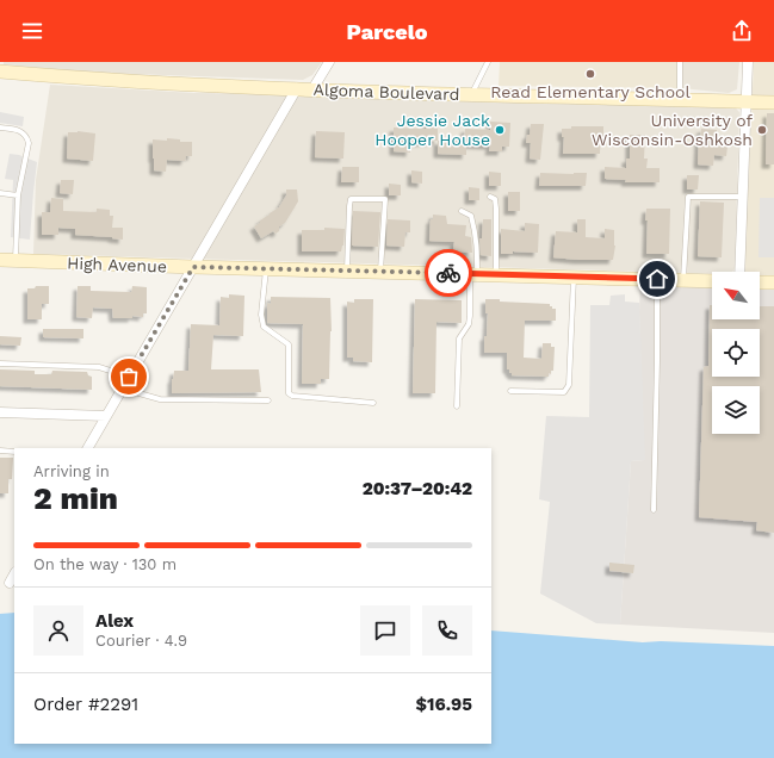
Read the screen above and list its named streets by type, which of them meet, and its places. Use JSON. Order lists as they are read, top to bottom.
{
  "streets": {
    "main road": ["Algoma Boulevard", "High Avenue"]
  },
  "places": ["Read Elementary School", "Jessie Jack Hooper House", "University of Wisconsin-Oshkosh"],
  "north": "top left",
  "page": {
    "header": "Parcelo",
    "heading": ["2 min", "Arriving in", "20:37–20:42"],
    "panel": [
      "Alex",
      "Courier · 4.9",
      "Order #2291",
      "$16.95"
    ],
    "bar": "On the way · 130 m"
  }
}
